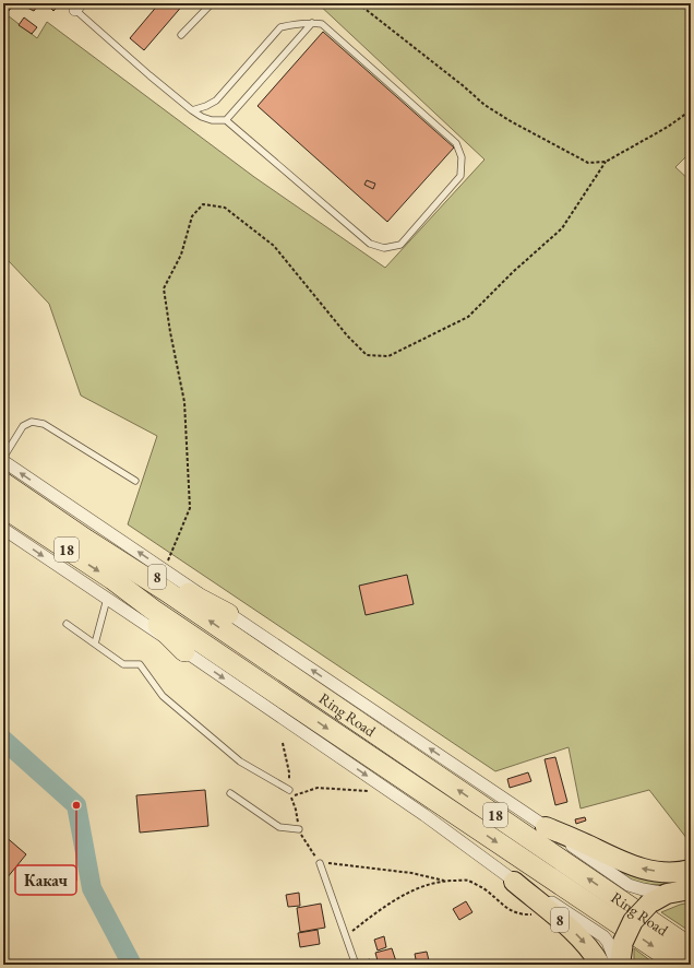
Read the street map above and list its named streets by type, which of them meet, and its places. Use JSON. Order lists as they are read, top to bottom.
{
  "streets": {
    "highway": ["18", "8", "Ring Road"]
  },
  "crossings": [
    ["8", "Ring Road"]
  ],
  "places": ["Какач"]
}
